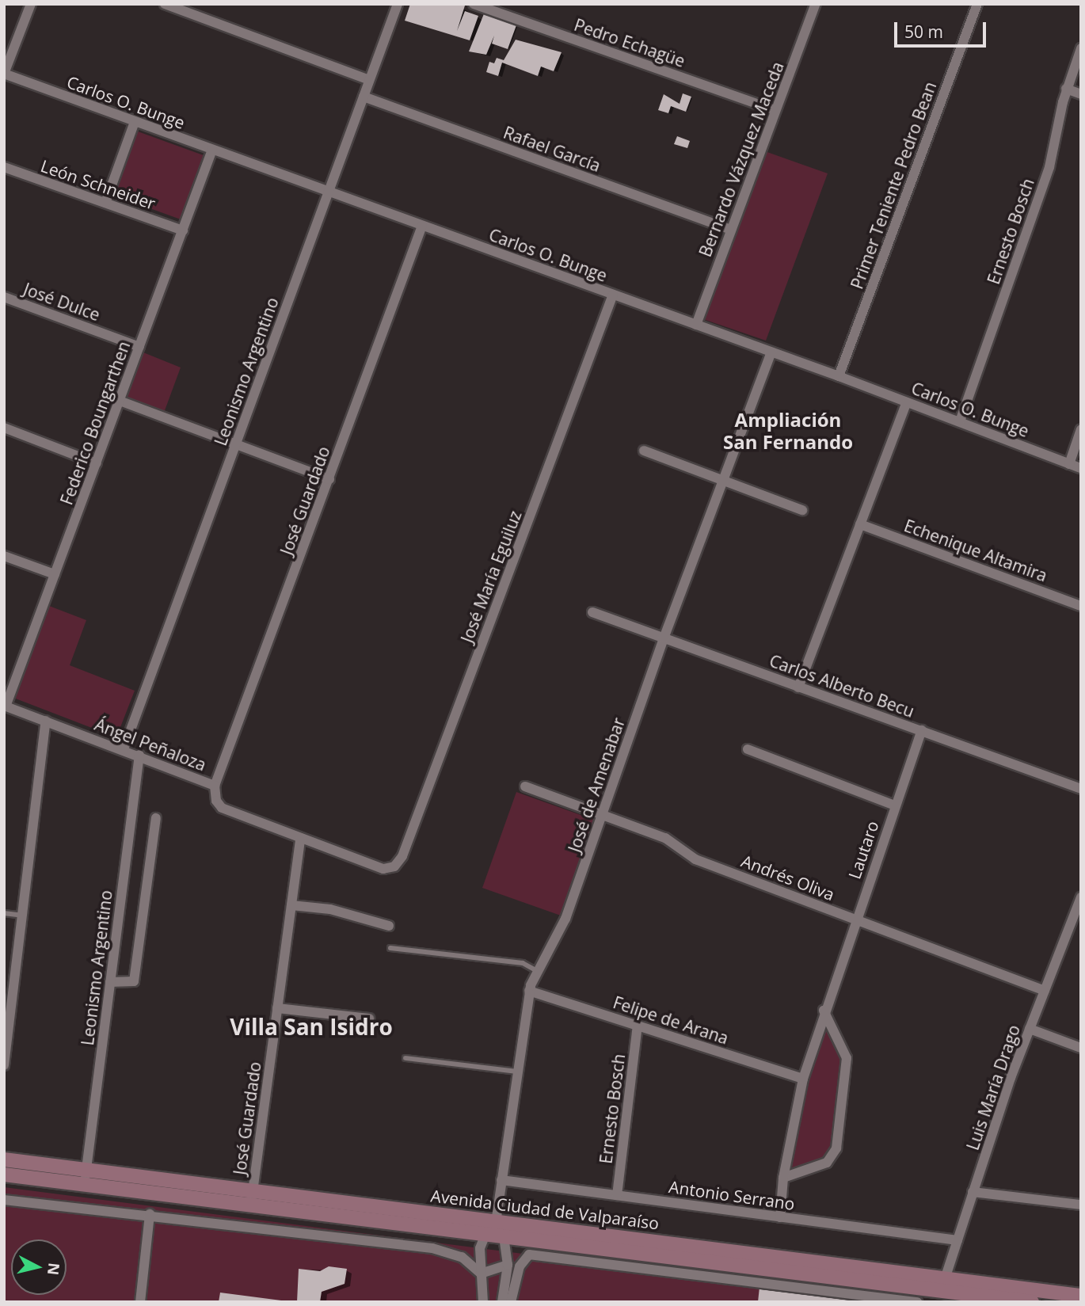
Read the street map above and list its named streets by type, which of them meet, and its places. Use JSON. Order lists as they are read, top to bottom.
{
  "streets": {
    "main road": ["Avenida Ciudad de Valparaíso"],
    "street": [
      "Pedro Echagüe",
      "Carlos O. Bunge",
      "Rafael García",
      "Bernardo Vázquez Maceda",
      "León Schneider",
      "Primer Teniente Pedro Bean",
      "Ernesto Bosch",
      "José Dulce",
      "Leonismo Argentino",
      "Federico Boungarthen",
      "José Guardado",
      "Echenique Altamira",
      "José María Eguiluz",
      "Carlos Alberto Becu",
      "Ángel Peñaloza",
      "José de Amenabar",
      "Lautaro",
      "Andrés Oliva",
      "Felipe de Arana",
      "Luis María Drago",
      "Antonio Serrano"
    ]
  },
  "crossings": [
    ["Pedro Echagüe", "Bernardo Vázquez Maceda"],
    ["Carlos O. Bunge", "Bernardo Vázquez Maceda"],
    ["Carlos O. Bunge", "Primer Teniente Pedro Bean"],
    ["Carlos O. Bunge", "Ernesto Bosch"],
    ["Carlos O. Bunge", "Leonismo Argentino"],
    ["Carlos O. Bunge", "Federico Boungarthen"],
    ["Carlos O. Bunge", "José Guardado"],
    ["Carlos O. Bunge", "José María Eguiluz"],
    ["Carlos O. Bunge", "José de Amenabar"],
    ["Rafael García", "Bernardo Vázquez Maceda"],
    ["Rafael García", "Leonismo Argentino"],
    ["León Schneider", "Federico Boungarthen"],
    ["Ernesto Bosch", "Felipe de Arana"],
    ["Ernesto Bosch", "Antonio Serrano"],
    ["José Dulce", "Federico Boungarthen"],
    ["Leonismo Argentino", "Ángel Peñaloza"],
    ["Leonismo Argentino", "Avenida Ciudad de Valparaíso"],
    ["Federico Boungarthen", "Ángel Peñaloza"],
    ["José Guardado", "Ángel Peñaloza"],
    ["José Guardado", "Avenida Ciudad de Valparaíso"],
    ["José María Eguiluz", "Ángel Peñaloza"],
    ["Carlos Alberto Becu", "José de Amenabar"],
    ["Carlos Alberto Becu", "Lautaro"],
    ["José de Amenabar", "Andrés Oliva"],
    ["José de Amenabar", "Felipe de Arana"],
    ["José de Amenabar", "Antonio Serrano"],
    ["José de Amenabar", "Avenida Ciudad de Valparaíso"],
    ["Lautaro", "Andrés Oliva"],
    ["Lautaro", "Felipe de Arana"],
    ["Lautaro", "Antonio Serrano"],
    ["Andrés Oliva", "Luis María Drago"],
    ["Luis María Drago", "Antonio Serrano"],
    ["Luis María Drago", "Avenida Ciudad de Valparaíso"]
  ],
  "districts": ["Ampliación San Fernando", "Villa San Isidro"],
  "scale_bar": "50 m",
  "north": "right"
}
